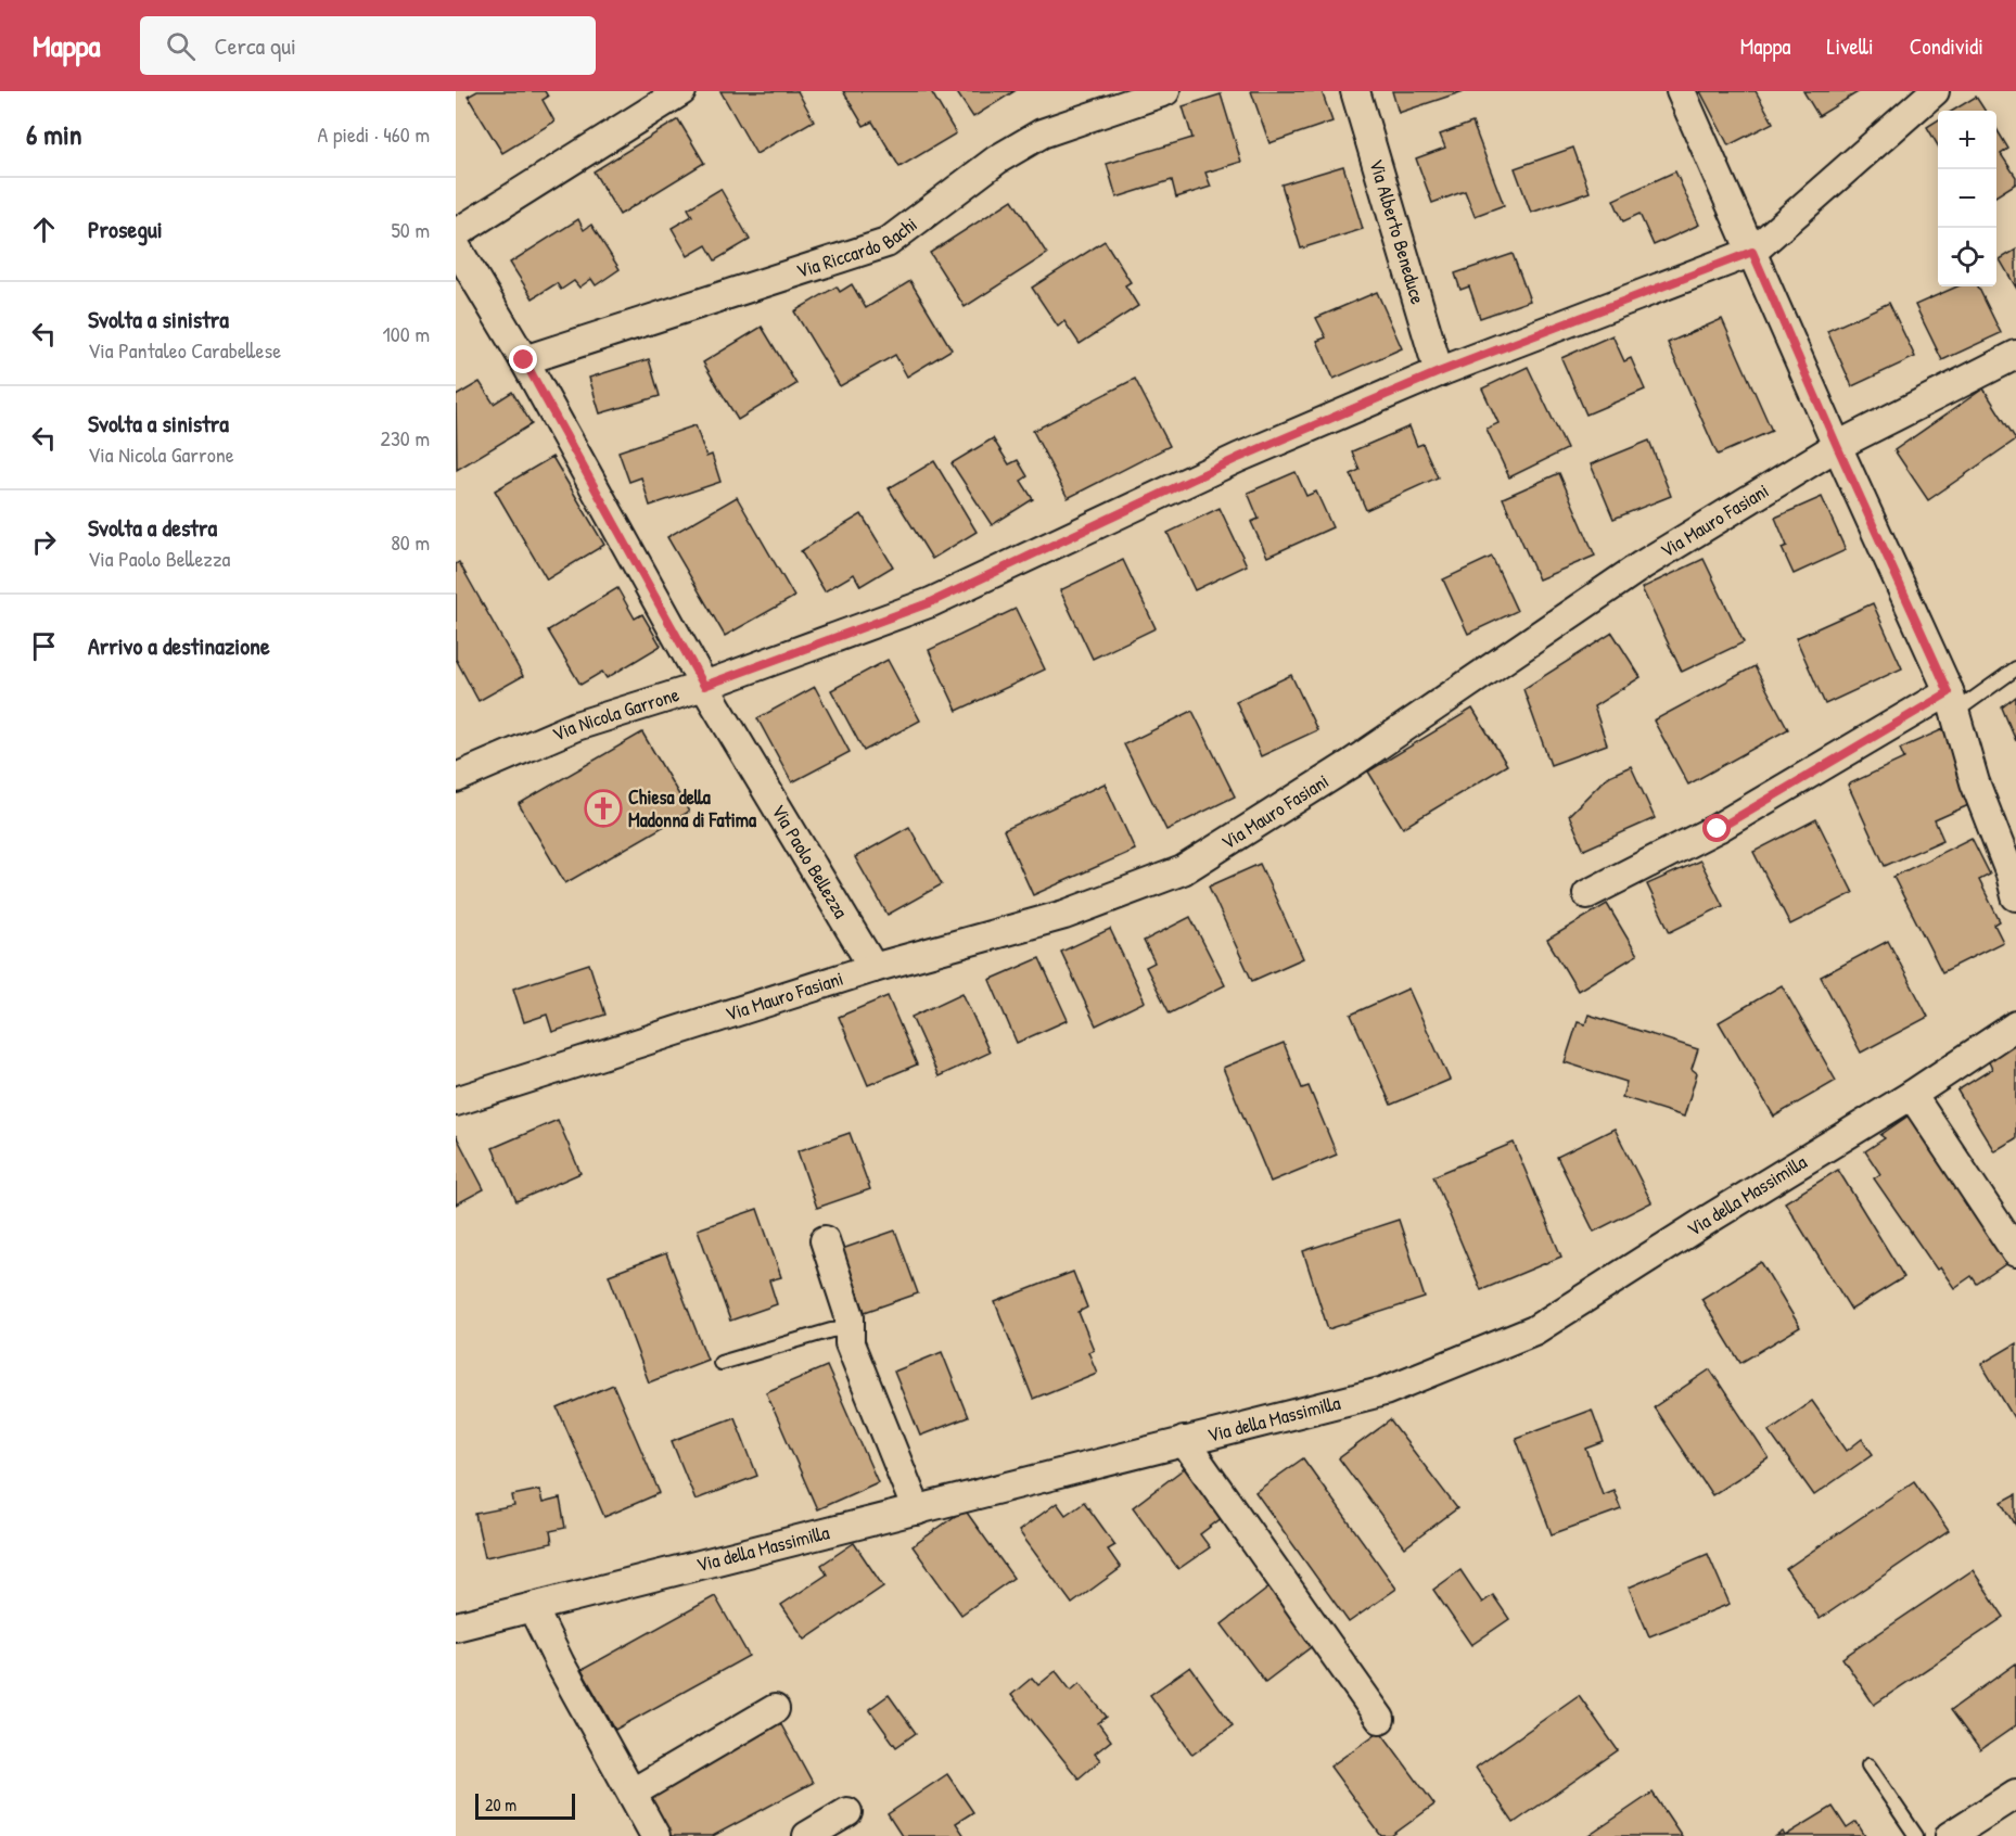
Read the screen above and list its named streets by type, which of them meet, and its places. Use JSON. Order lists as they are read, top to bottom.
{
  "streets": {
    "street": [
      "Via Alberto Beneduce",
      "Via Riccardo Bachi",
      "Via Mauro Fasiani",
      "Via Nicola Garrone",
      "Via Paolo Bellezza",
      "Via della Massimilla"
    ]
  },
  "crossings": [
    ["Via Alberto Beneduce", "Via Nicola Garrone"],
    ["Via Riccardo Bachi", "Via Paolo Bellezza"],
    ["Via Mauro Fasiani", "Via Paolo Bellezza"],
    ["Via Nicola Garrone", "Via Paolo Bellezza"]
  ],
  "places": {
    "church": ["Chiesa della Madonna di Fatima"]
  },
  "scale_bar": "20 m",
  "page": {
    "header": "Mappa",
    "search": "Cerca qui",
    "nav": ["Mappa", "Livelli", "Condividi"],
    "heading": ["6 min", "A piedi · 460 m"],
    "map_buttons": ["+", "−"],
    "list": [
      ["Prosegui", "50 m"],
      ["Svolta a sinistra", "Via Pantaleo Carabellese", "100 m"],
      ["Svolta a sinistra", "Via Nicola Garrone", "230 m"],
      ["Svolta a destra", "Via Paolo Bellezza", "80 m"],
      "Arrivo a destinazione"
    ],
    "scale": "20 m"
  }
}
